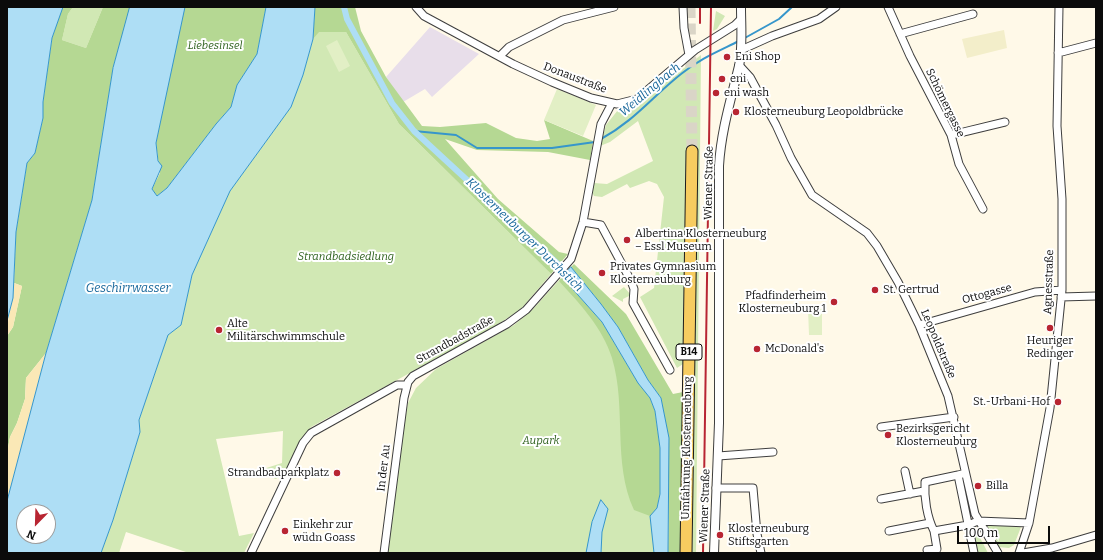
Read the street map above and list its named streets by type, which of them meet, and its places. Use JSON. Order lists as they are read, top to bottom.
{
  "streets": {
    "main road": ["B14", "Umfahrung Klosterneuburg"],
    "street": [
      "Donaustraße",
      "Schömergasse",
      "Wiener Straße",
      "Agnesstraße",
      "Ottogasse",
      "Strandbadstraße",
      "Leopoldstraße",
      "In der Au"
    ]
  },
  "crossings": [
    ["Donaustraße", "Wiener Straße"],
    ["Donaustraße", "Strandbadstraße"],
    ["Wiener Straße", "Leopoldstraße"],
    ["Agnesstraße", "Ottogasse"],
    ["Ottogasse", "Leopoldstraße"],
    ["Strandbadstraße", "In der Au"]
  ],
  "water": ["Weidlingbach", "Klosterneuburger Durchstich", "Geschirrwasser"],
  "parks": ["Liebesinsel", "Strandbadsiedlung", "Aupark"],
  "places": [
    "Eni Shop",
    "eni",
    "eni wash",
    "Klosterneuburg Leopoldbrücke",
    "Albertina Klosterneuburg – Essl Museum",
    "Privates Gymnasium Klosterneuburg",
    "St. Gertrud",
    "Pfadfinderheim Klosterneuburg 1",
    "Heuriger Redinger",
    "Alte Militärschwimmschule",
    "McDonald's",
    "St.-Urbani-Hof",
    "Bezirksgericht Klosterneuburg",
    "Strandbadparkplatz",
    "Billa",
    "Einkehr zur wüdn Goass",
    "Klosterneuburg Stiftsgarten"
  ],
  "scale_bar": "100 m",
  "north": "bottom left"
}
